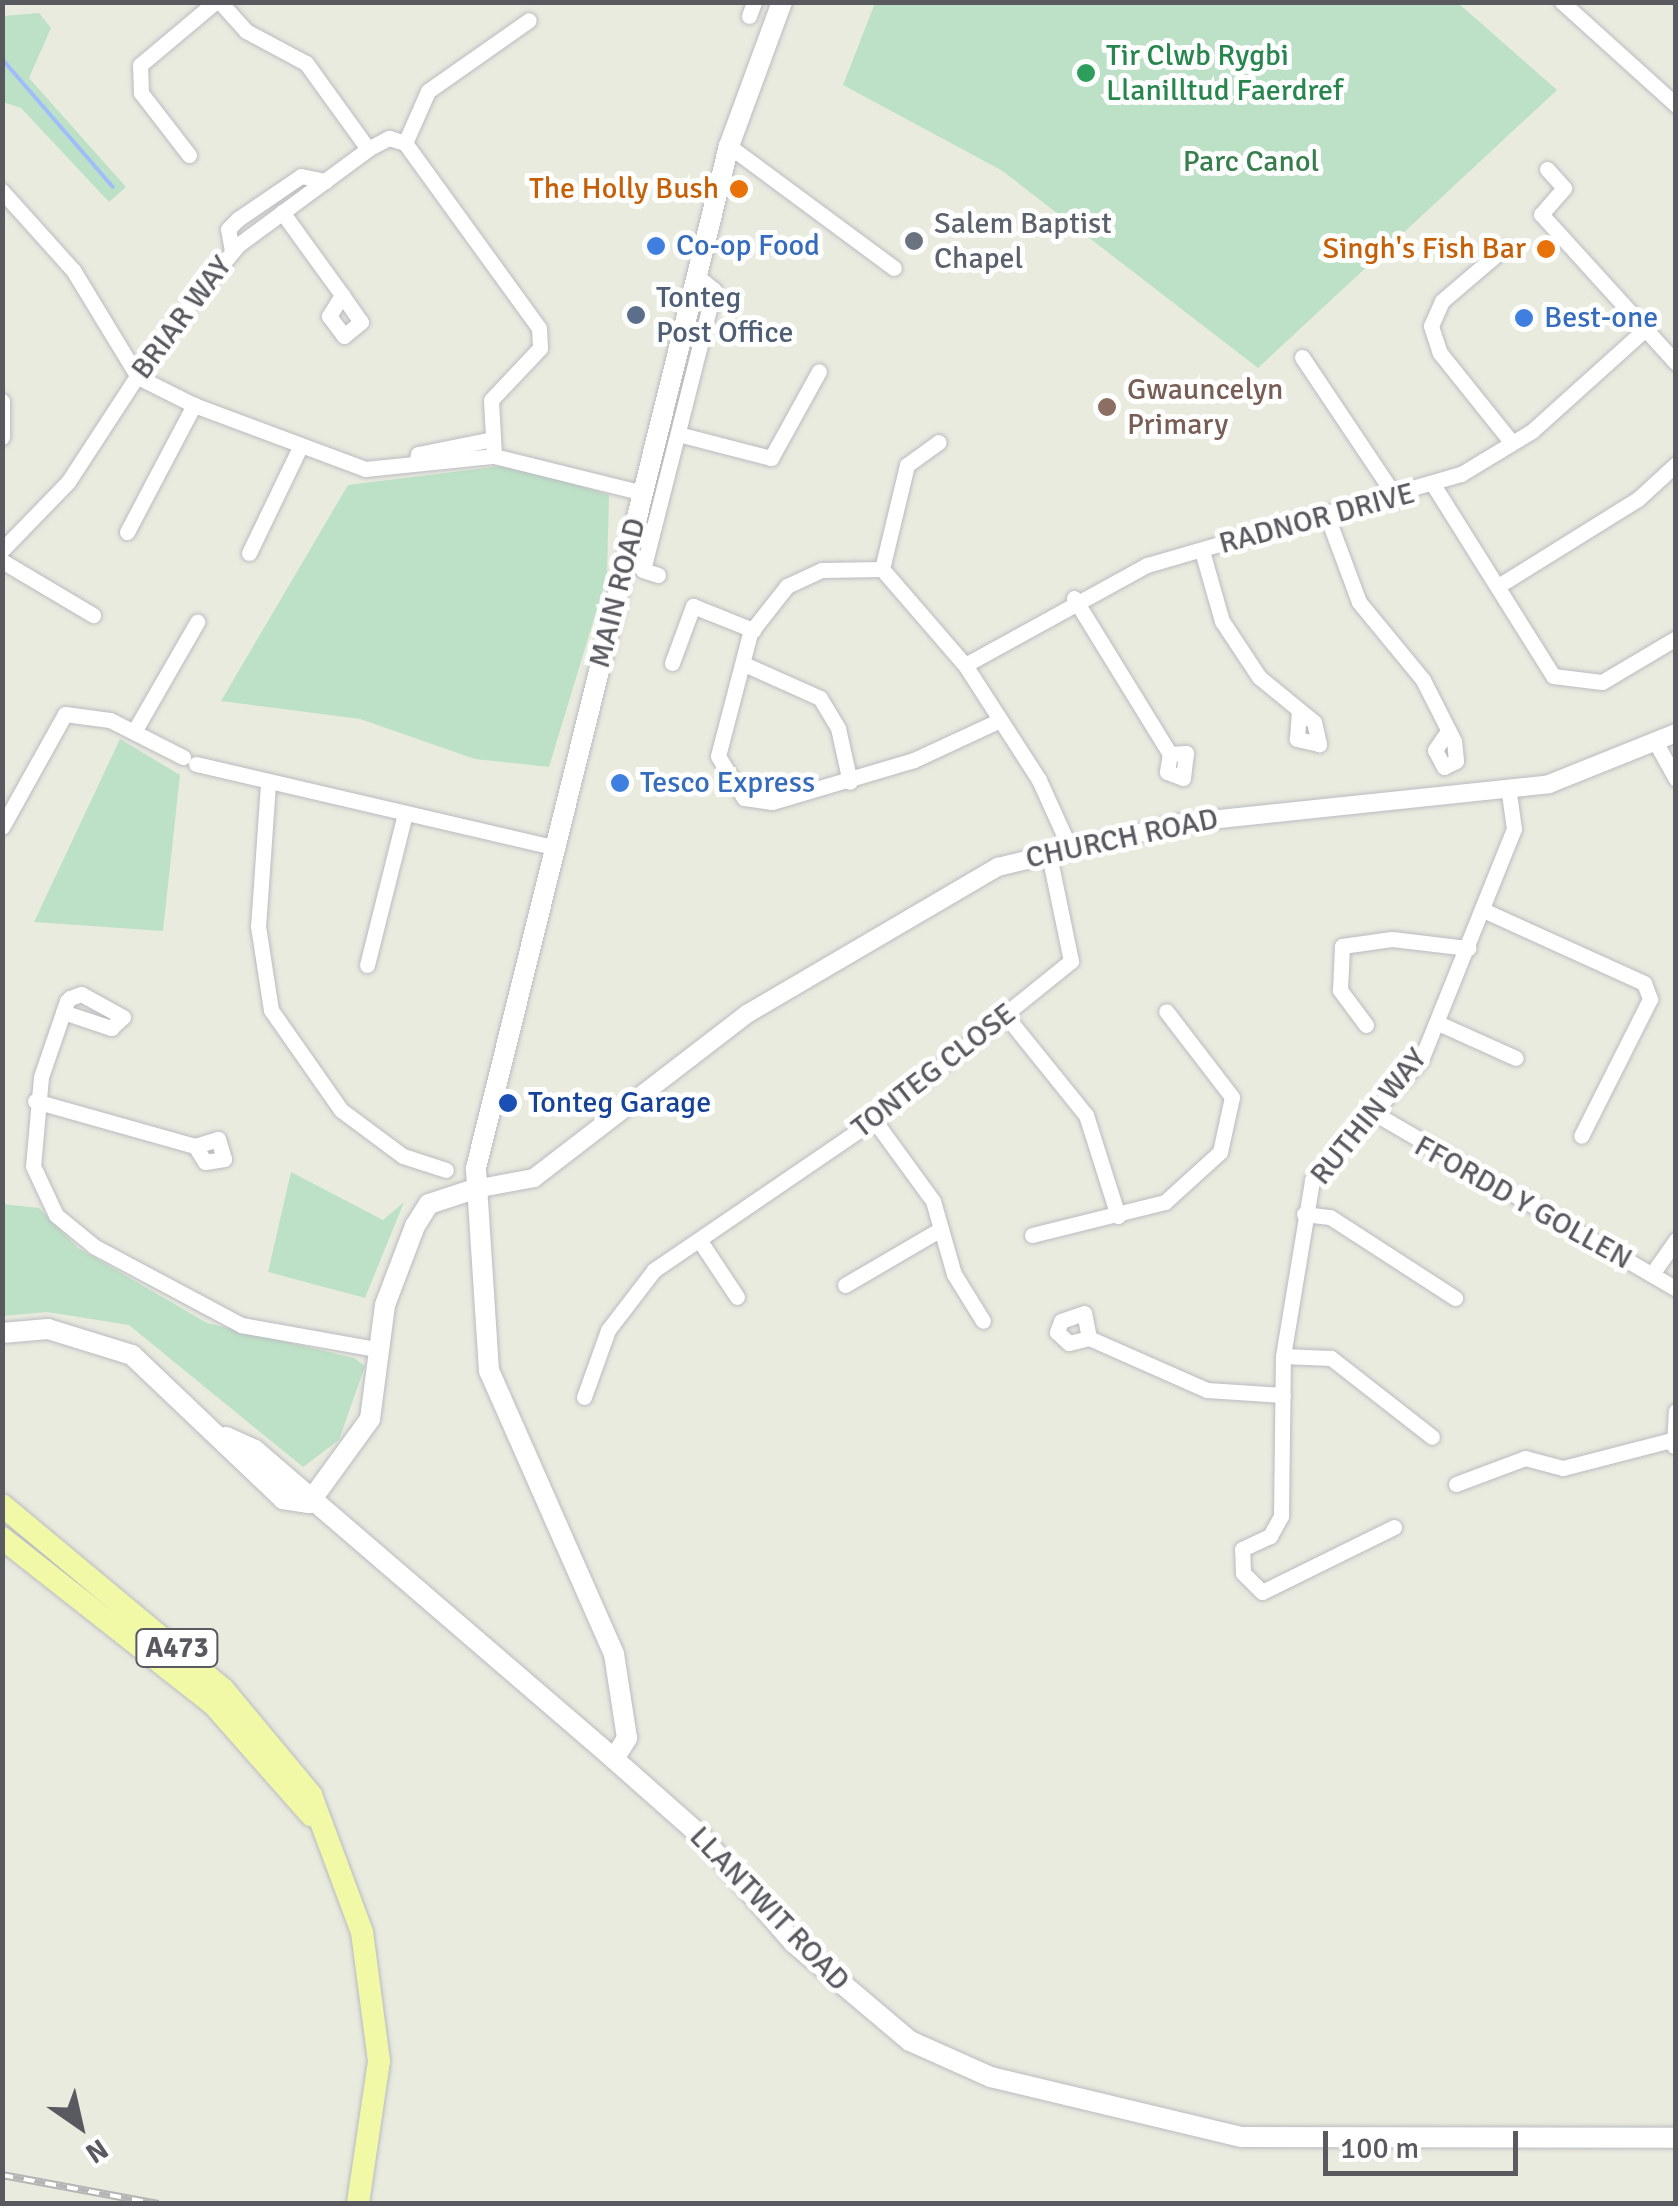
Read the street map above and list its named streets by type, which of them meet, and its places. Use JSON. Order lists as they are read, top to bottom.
{
  "streets": {
    "main road": ["MAIN ROAD", "A473", "LLANTWIT ROAD"],
    "street": [
      "BRIAR WAY",
      "RADNOR DRIVE",
      "CHURCH ROAD",
      "TONTEG CLOSE",
      "RUTHIN WAY",
      "FFORDD Y GOLLEN"
    ]
  },
  "crossings": [
    ["MAIN ROAD", "CHURCH ROAD"],
    ["MAIN ROAD", "LLANTWIT ROAD"],
    ["CHURCH ROAD", "TONTEG CLOSE"],
    ["CHURCH ROAD", "RUTHIN WAY"],
    ["RUTHIN WAY", "FFORDD Y GOLLEN"]
  ],
  "parks": ["Parc Canol"],
  "places": [
    "Tir Clwb Rygbi Llanilltud Faerdref",
    "The Holly Bush",
    "Salem Baptist Chapel",
    "Co-op Food",
    "Singh's Fish Bar",
    "Tonteg Post Office",
    "Best-one",
    "Gwauncelyn Primary",
    "Tesco Express",
    "Tonteg Garage"
  ],
  "scale_bar": "100 m",
  "north": "bottom right"
}
